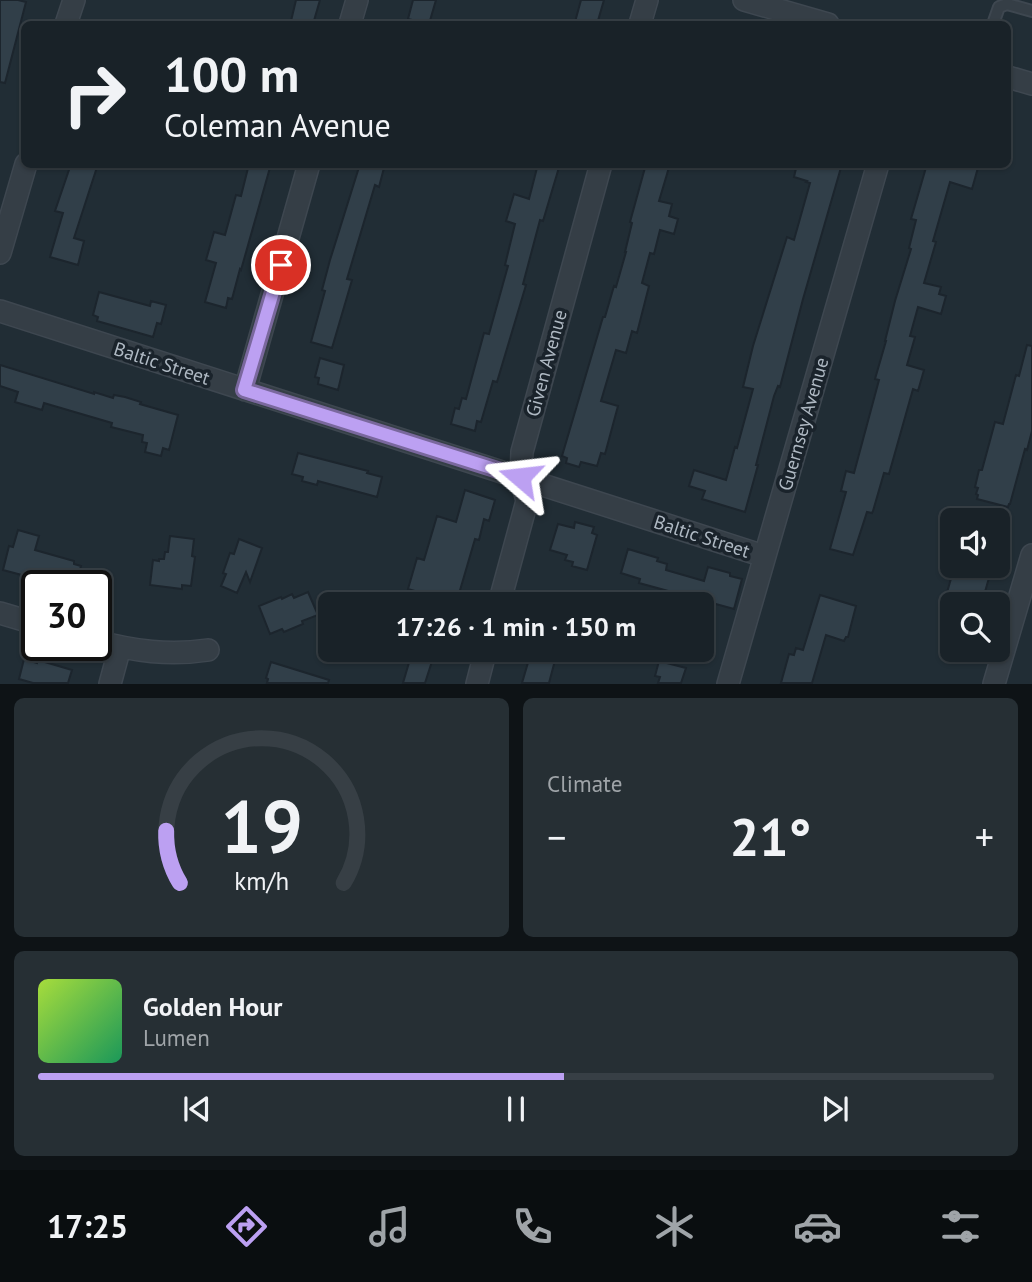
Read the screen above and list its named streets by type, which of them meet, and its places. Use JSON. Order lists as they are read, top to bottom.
{
  "streets": {
    "street": ["Baltic Street", "Given Avenue", "Guernsey Avenue"]
  },
  "crossings": [
    ["Baltic Street", "Given Avenue"],
    ["Baltic Street", "Guernsey Avenue"]
  ],
  "page": {
    "turn": ["100 m", "Coleman Avenue"],
    "limit": "30",
    "trip": "17:26 · 1 min · 150 m",
    "tile": "Climate",
    "heat": ["−", "21°", "+"],
    "song": ["Golden Hour", "Lumen"],
    "tabs": "17:25",
    "gauge": ["19", "km/h"]
  }
}
